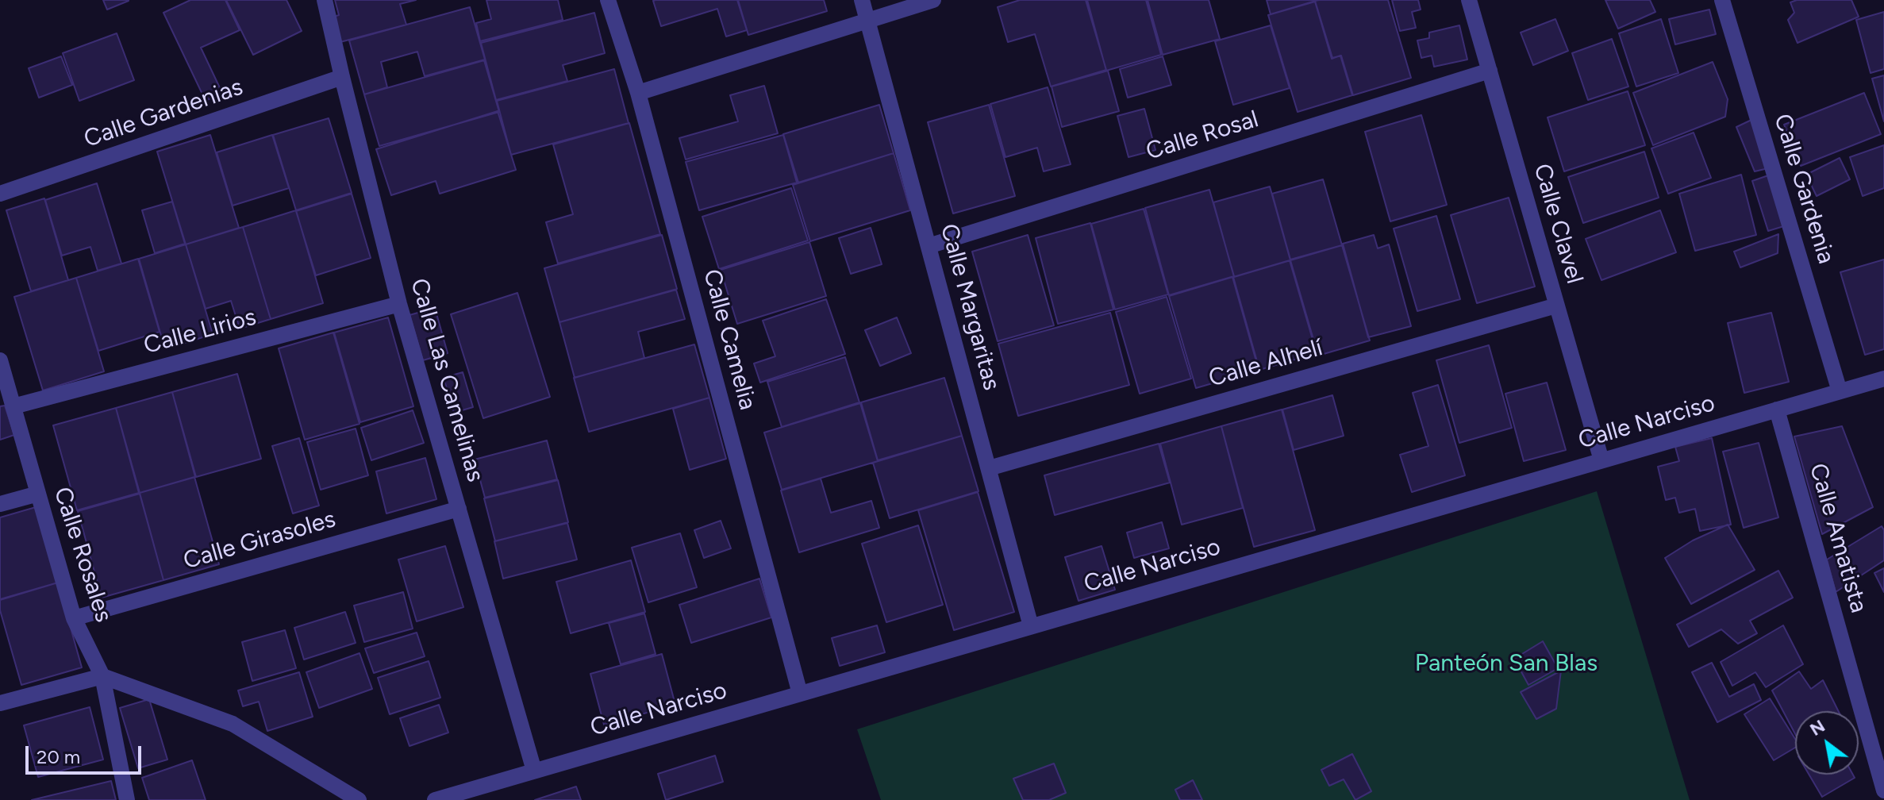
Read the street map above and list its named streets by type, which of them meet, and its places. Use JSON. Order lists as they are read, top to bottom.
{
  "streets": {
    "street": [
      "Calle Gardenias",
      "Calle Rosal",
      "Calle Gardenia",
      "Calle Clavel",
      "Calle Margaritas",
      "Calle Lirios",
      "Calle Camelia",
      "Calle Alhelí",
      "Calle Las Camelinas",
      "Calle Narciso",
      "Calle Amatista",
      "Calle Girasoles",
      "Calle Rosales"
    ]
  },
  "crossings": [
    ["Calle Gardenias", "Calle Las Camelinas"],
    ["Calle Rosal", "Calle Clavel"],
    ["Calle Rosal", "Calle Margaritas"],
    ["Calle Gardenia", "Calle Narciso"],
    ["Calle Clavel", "Calle Alhelí"],
    ["Calle Clavel", "Calle Narciso"],
    ["Calle Margaritas", "Calle Alhelí"],
    ["Calle Margaritas", "Calle Narciso"],
    ["Calle Lirios", "Calle Las Camelinas"],
    ["Calle Lirios", "Calle Rosales"],
    ["Calle Camelia", "Calle Narciso"],
    ["Calle Las Camelinas", "Calle Narciso"],
    ["Calle Las Camelinas", "Calle Girasoles"],
    ["Calle Narciso", "Calle Amatista"],
    ["Calle Girasoles", "Calle Rosales"]
  ],
  "parks": ["Panteón San Blas"],
  "scale_bar": "20 m",
  "north": "top left"
}
